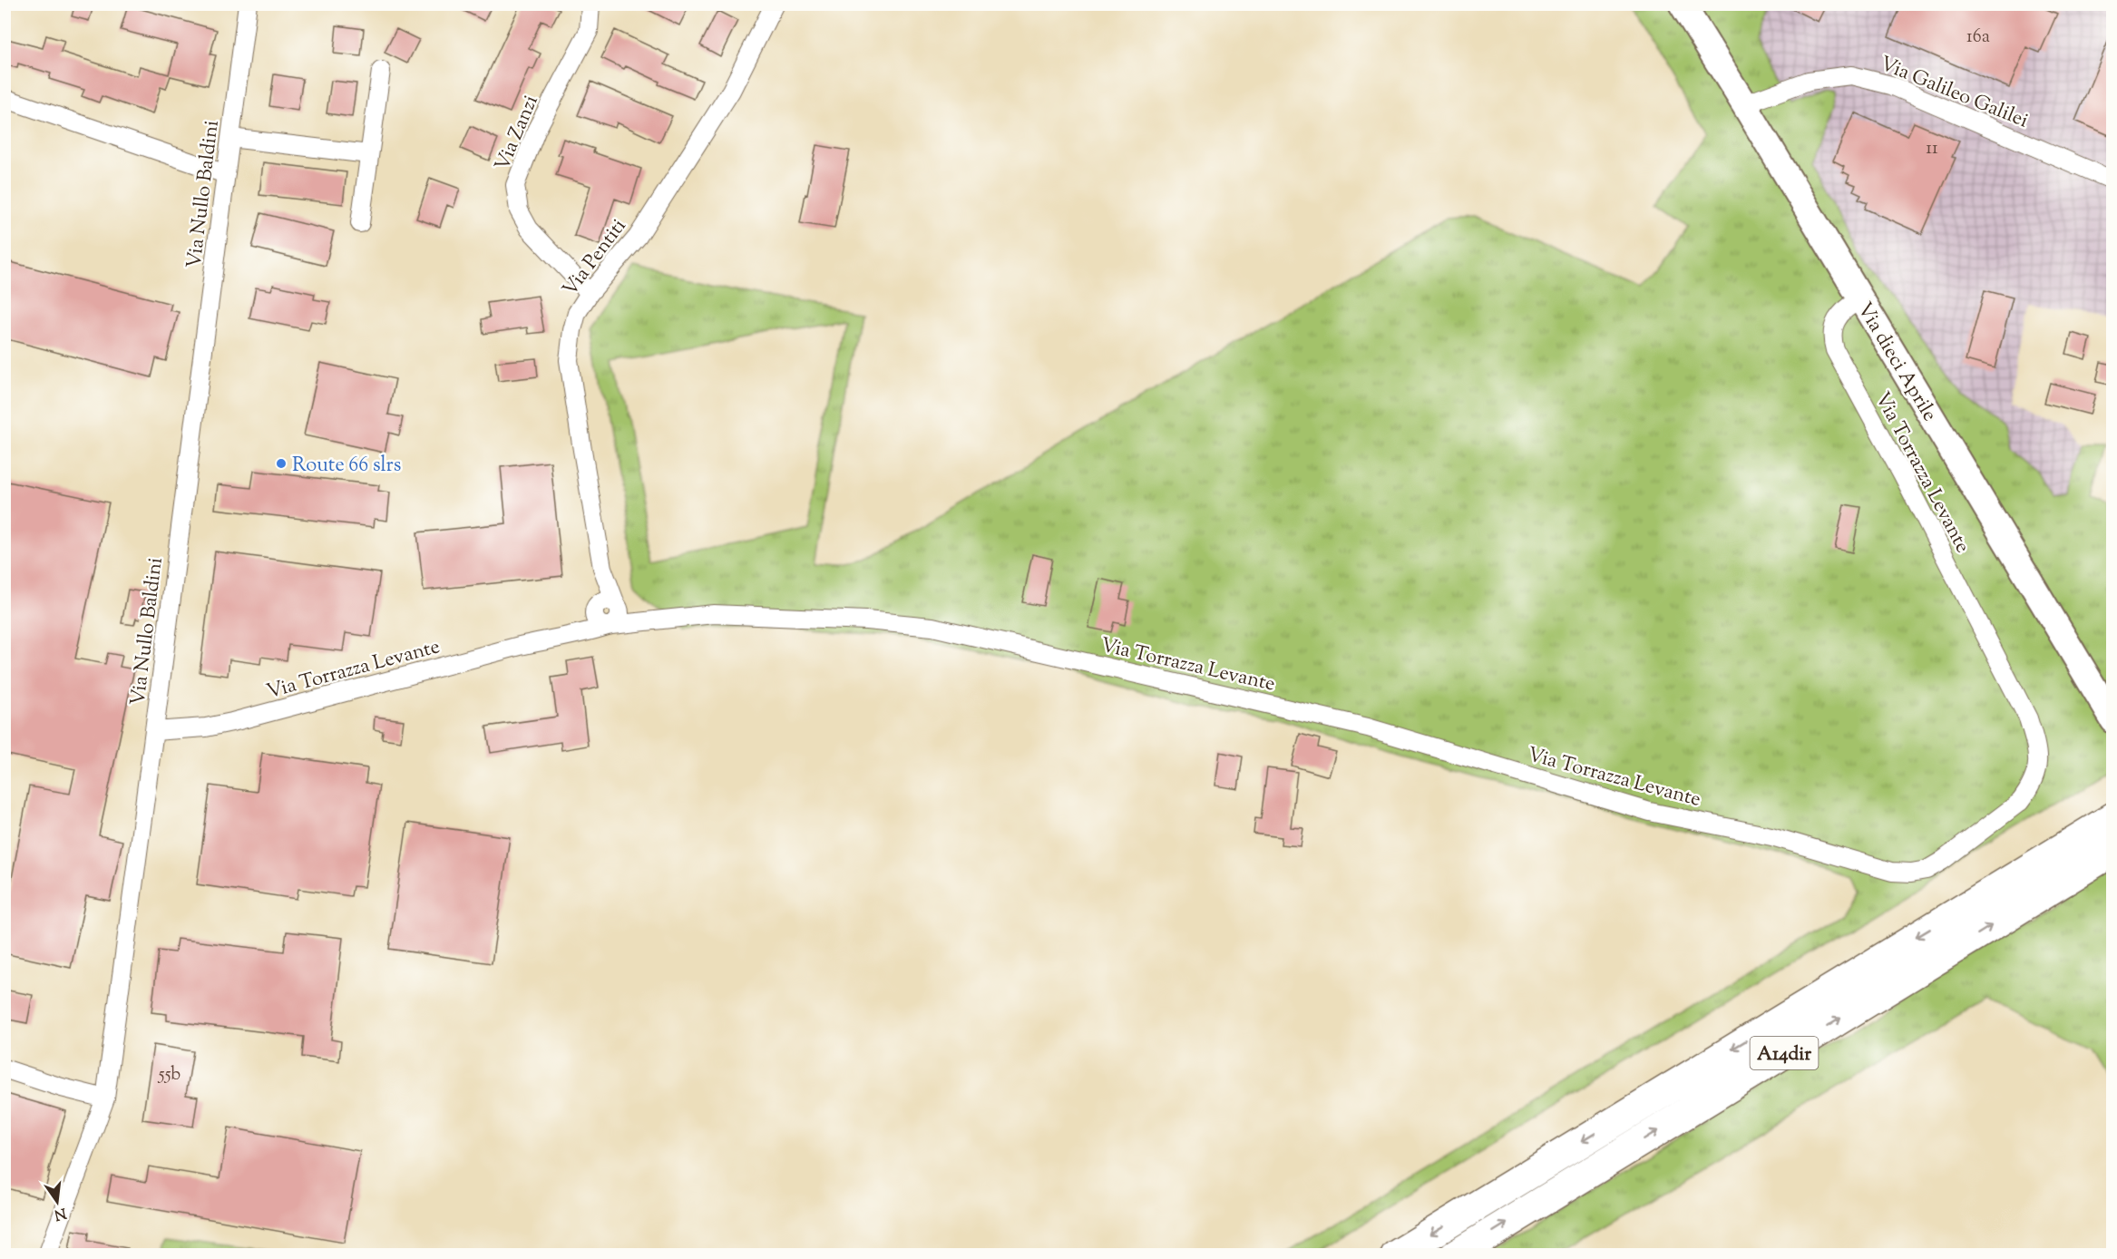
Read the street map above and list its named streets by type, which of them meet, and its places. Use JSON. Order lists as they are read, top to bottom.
{
  "streets": {
    "highway": ["A14dir"],
    "main road": ["Via dieci Aprile"],
    "street": [
      "Via Galileo Galilei",
      "Via Zanzi",
      "Via Nullo Baldini",
      "Via Pentiti",
      "Via Torrazza Levante"
    ]
  },
  "crossings": [
    ["Via Galileo Galilei", "Via dieci Aprile"],
    ["Via Zanzi", "Via Pentiti"],
    ["Via Nullo Baldini", "Via Torrazza Levante"],
    ["Via Pentiti", "Via Torrazza Levante"],
    ["Via dieci Aprile", "Via Torrazza Levante"]
  ],
  "places": ["Route 66 slrs"],
  "house_numbers": ["16a", "11", "55b"],
  "north": "bottom"
}
